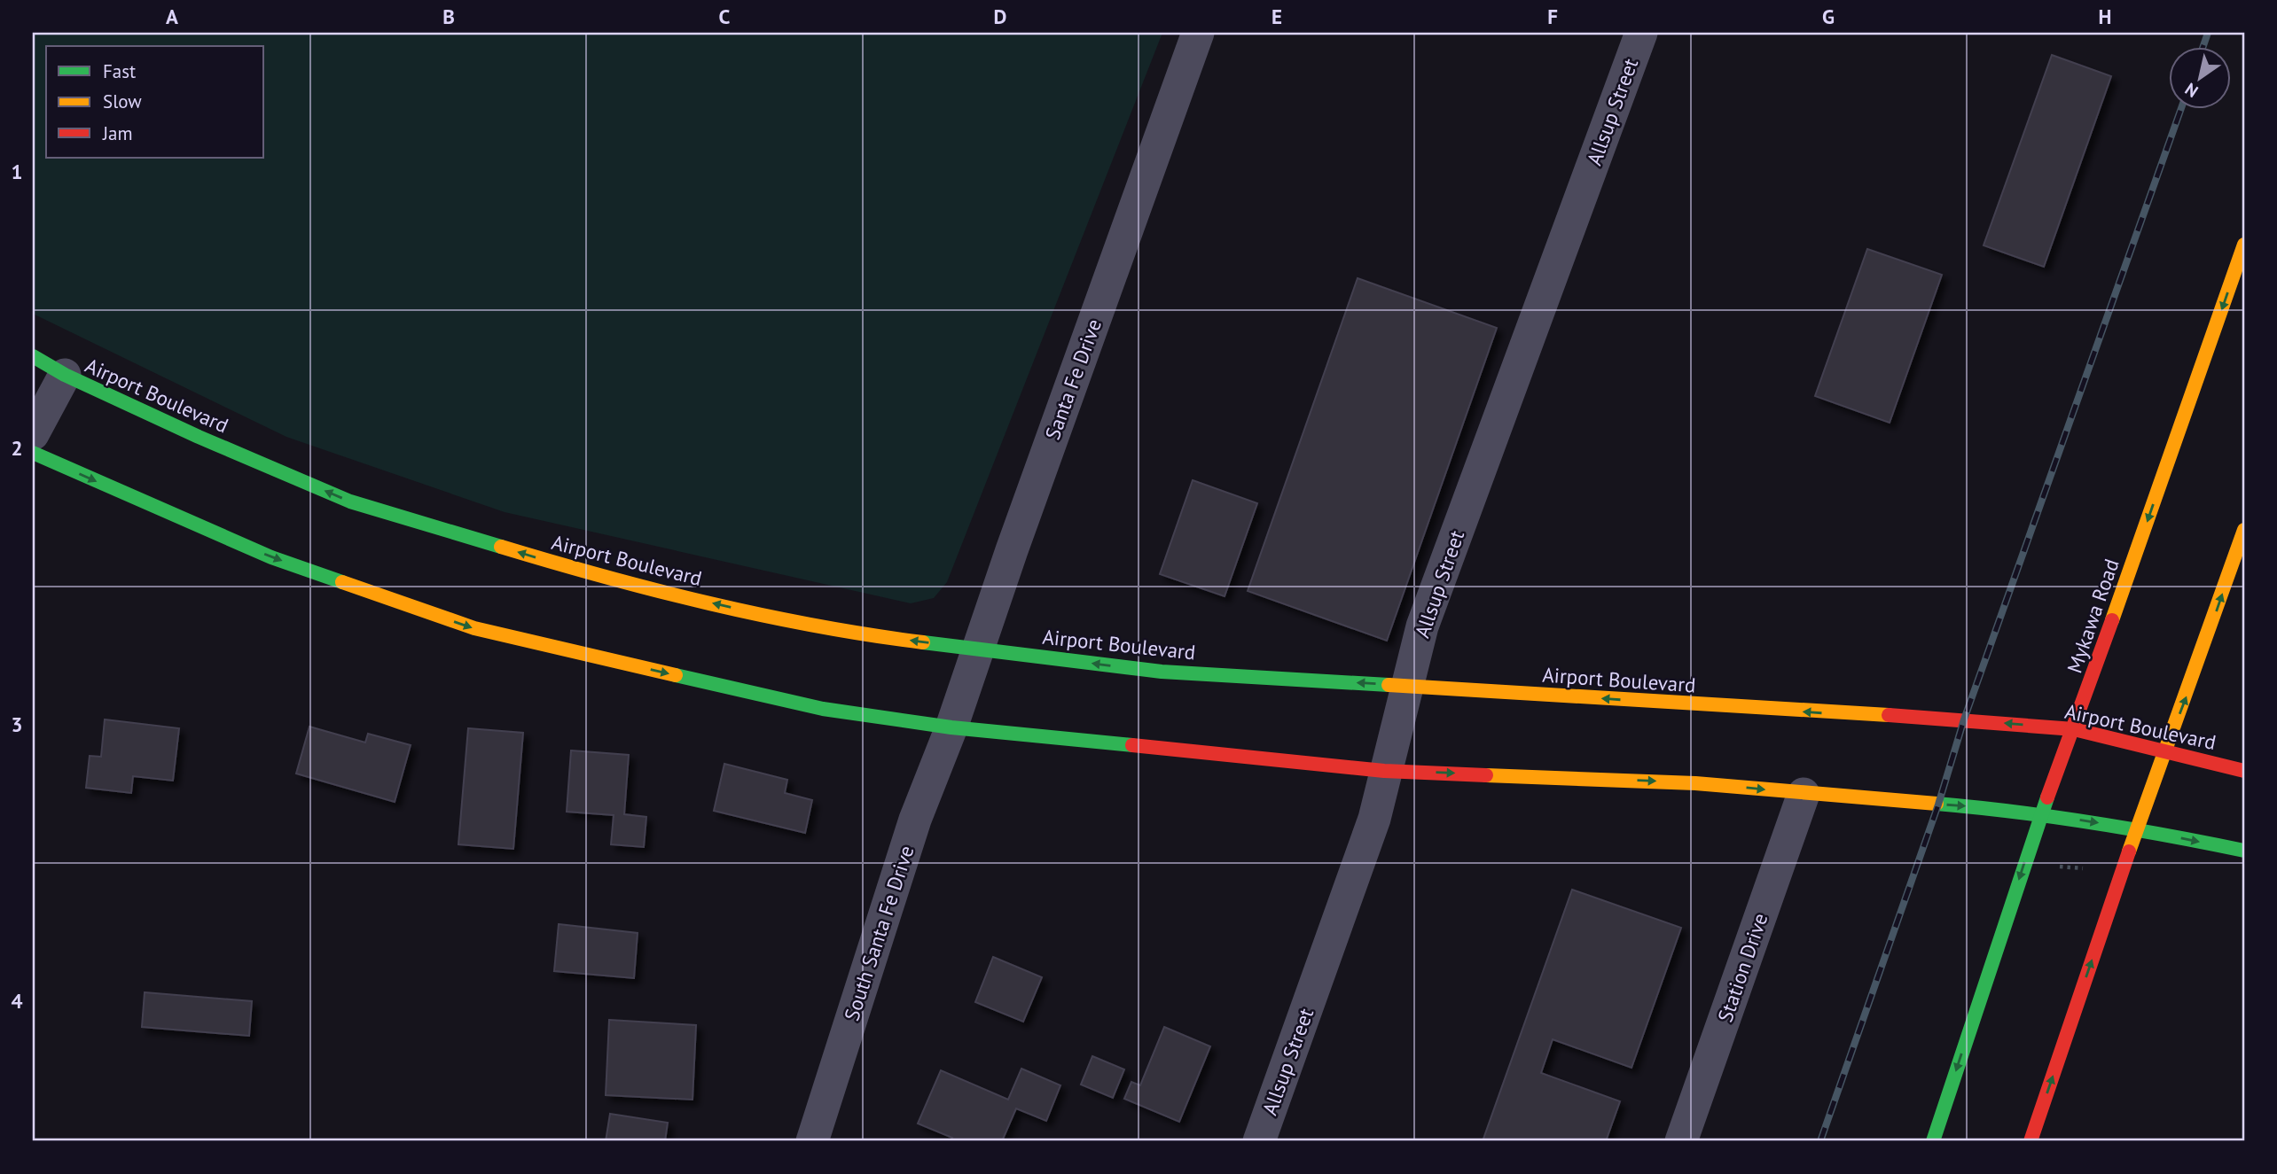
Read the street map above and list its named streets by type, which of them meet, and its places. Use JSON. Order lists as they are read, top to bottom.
{
  "streets": {
    "main road": ["Airport Boulevard", "Mykawa Road"],
    "street": [
      "Allsup Street",
      "Santa Fe Drive",
      "South Santa Fe Drive",
      "Station Drive"
    ]
  },
  "crossings": [
    ["Allsup Street", "Airport Boulevard"],
    ["Santa Fe Drive", "Airport Boulevard"],
    ["Santa Fe Drive", "South Santa Fe Drive"],
    ["Airport Boulevard", "Mykawa Road"]
  ],
  "legend": ["Fast", "Slow", "Jam"],
  "north": "bottom left",
  "grid": {
    "columns": [
      "A",
      "B",
      "C",
      "D",
      "E",
      "F",
      "G",
      "H"
    ],
    "rows": [
      "1",
      "2",
      "3",
      "4"
    ]
  }
}
